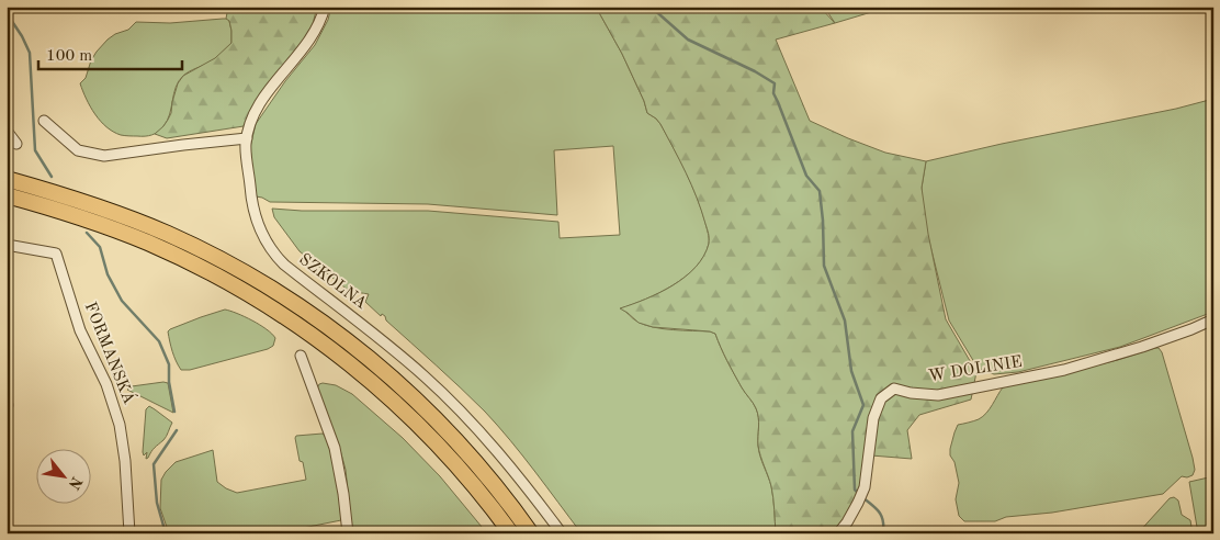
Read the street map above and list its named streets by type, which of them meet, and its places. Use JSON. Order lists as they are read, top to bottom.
{
  "streets": {
    "street": ["SZKOLNA", "FORMANSKÁ", "W DOLINIE"]
  },
  "scale_bar": "100 m",
  "north": "bottom right"
}
